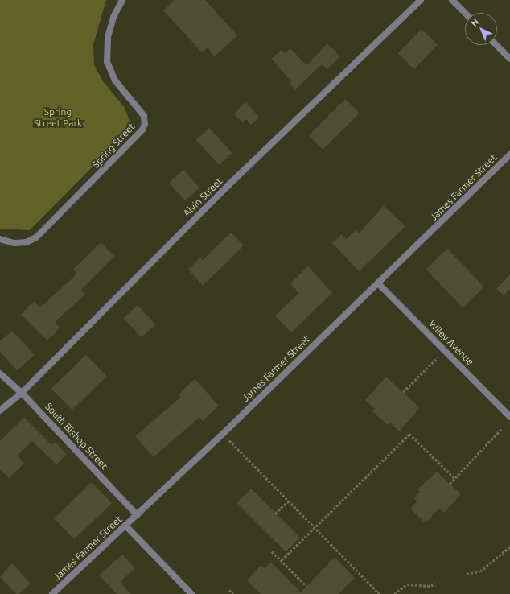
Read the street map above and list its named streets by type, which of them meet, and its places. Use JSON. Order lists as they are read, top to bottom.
{
  "streets": {
    "street": [
      "Spring Street",
      "James Farmer Street",
      "Alvin Street",
      "Wiley Avenue",
      "South Bishop Street"
    ]
  },
  "crossings": [
    ["James Farmer Street", "Wiley Avenue"],
    ["James Farmer Street", "South Bishop Street"],
    ["Alvin Street", "South Bishop Street"]
  ],
  "parks": ["Spring Street Park"],
  "north": "top left"
}
